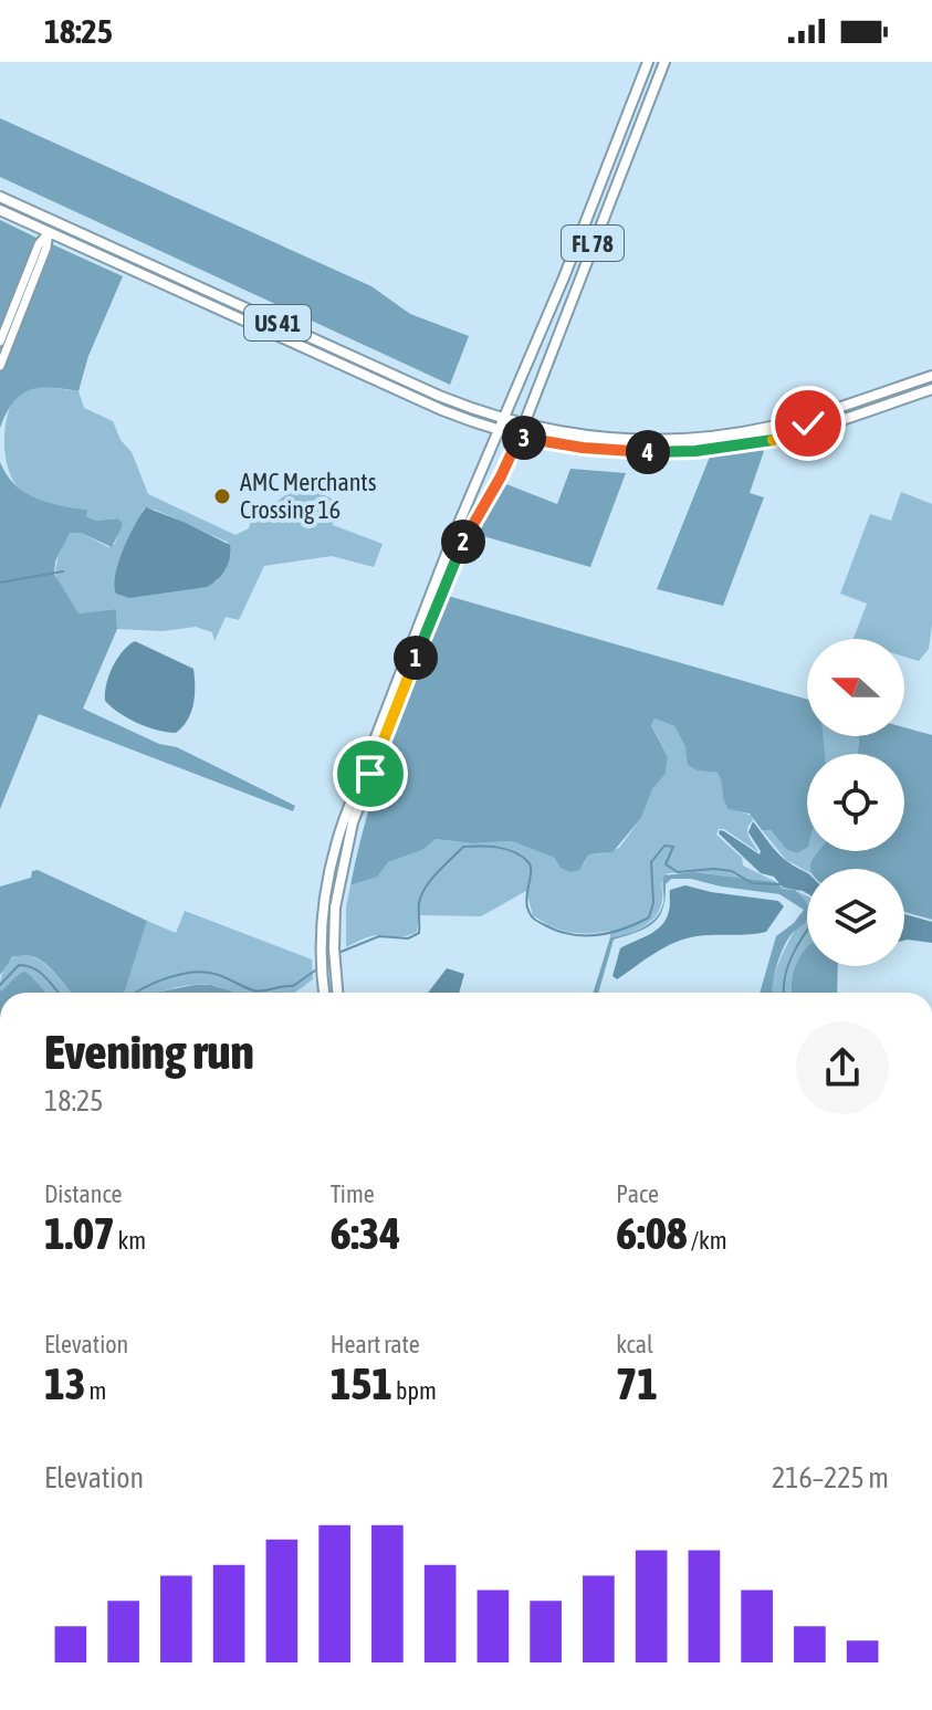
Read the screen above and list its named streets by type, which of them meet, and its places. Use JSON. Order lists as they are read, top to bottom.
{
  "streets": {
    "main road": ["FL 78", "US 41"]
  },
  "crossings": [
    ["FL 78", "US 41"]
  ],
  "places": ["AMC Merchants Crossing 16"],
  "north": "left",
  "page": {
    "status": "18:25",
    "pins": [
      "3",
      "4",
      "2",
      "1"
    ],
    "heading": ["Evening run", "18:25"],
    "stats": [
      ["Distance", "1.07 km"],
      ["Time", "6:34"],
      ["Pace", "6:08 /km"],
      ["Elevation", "13 m"],
      ["Heart rate", "151 bpm"],
      ["kcal", "71"]
    ],
    "chart": ["Elevation", "216–225 m"]
  }
}
